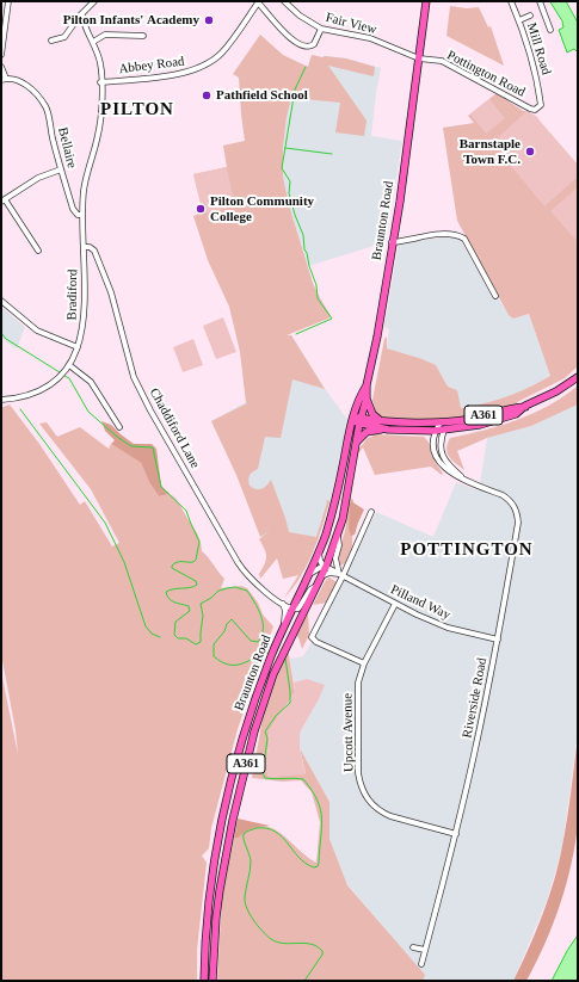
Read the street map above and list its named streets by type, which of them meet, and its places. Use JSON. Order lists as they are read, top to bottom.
{
  "streets": {
    "main road": ["Braunton Road", "A361"],
    "street": [
      "Fair View",
      "Mill Road",
      "Abbey Road",
      "Pottington Road",
      "Bellaire",
      "Bradiford",
      "Chaddiford Lane",
      "Pilland Way",
      "Riverside Road",
      "Upcott Avenue"
    ]
  },
  "crossings": [
    ["Fair View", "Pottington Road"],
    ["Fair View", "Braunton Road"],
    ["Mill Road", "Pottington Road"],
    ["Abbey Road", "Bradiford"],
    ["Pottington Road", "Braunton Road"],
    ["Bellaire", "Bradiford"],
    ["Braunton Road", "A361"],
    ["Braunton Road", "Chaddiford Lane"],
    ["Braunton Road", "Pilland Way"],
    ["Bradiford", "Chaddiford Lane"],
    ["A361", "Riverside Road"],
    ["Pilland Way", "Riverside Road"],
    ["Pilland Way", "Upcott Avenue"],
    ["Riverside Road", "Upcott Avenue"]
  ],
  "districts": ["PILTON", "POTTINGTON"],
  "places": [
    "Pilton Infants' Academy",
    "Pathfield School",
    "Barnstaple Town F.C.",
    "Pilton Community College"
  ]
}
